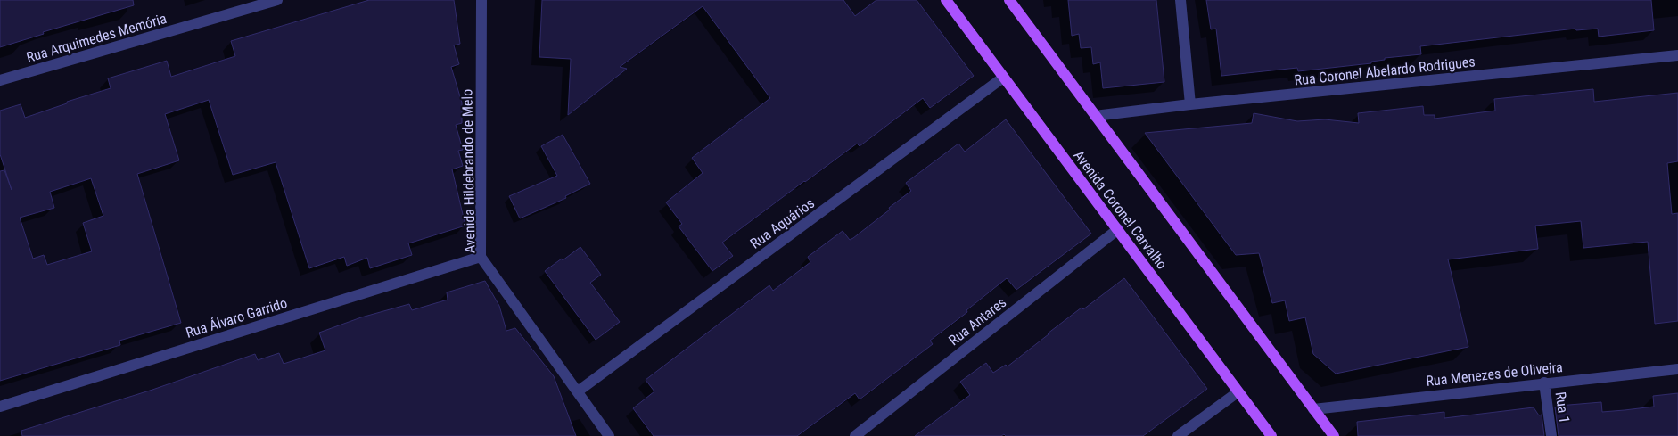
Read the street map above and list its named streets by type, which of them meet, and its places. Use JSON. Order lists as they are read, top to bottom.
{
  "streets": {
    "main road": ["Avenida Coronel Carvalho"],
    "street": [
      "Rua Arquimedes Memória",
      "Rua Coronel Abelardo Rodrigues",
      "Avenida Hildebrando de Melo",
      "Rua Aquários",
      "Rua Álvaro Garrido",
      "Rua Antares",
      "Rua Menezes de Oliveira",
      "Rua 1"
    ]
  },
  "crossings": [
    ["Avenida Hildebrando de Melo", "Rua Aquários"],
    ["Avenida Hildebrando de Melo", "Rua Álvaro Garrido"],
    ["Avenida Coronel Carvalho", "Rua Aquários"],
    ["Avenida Coronel Carvalho", "Rua Antares"],
    ["Rua Menezes de Oliveira", "Rua 1"]
  ]
}
